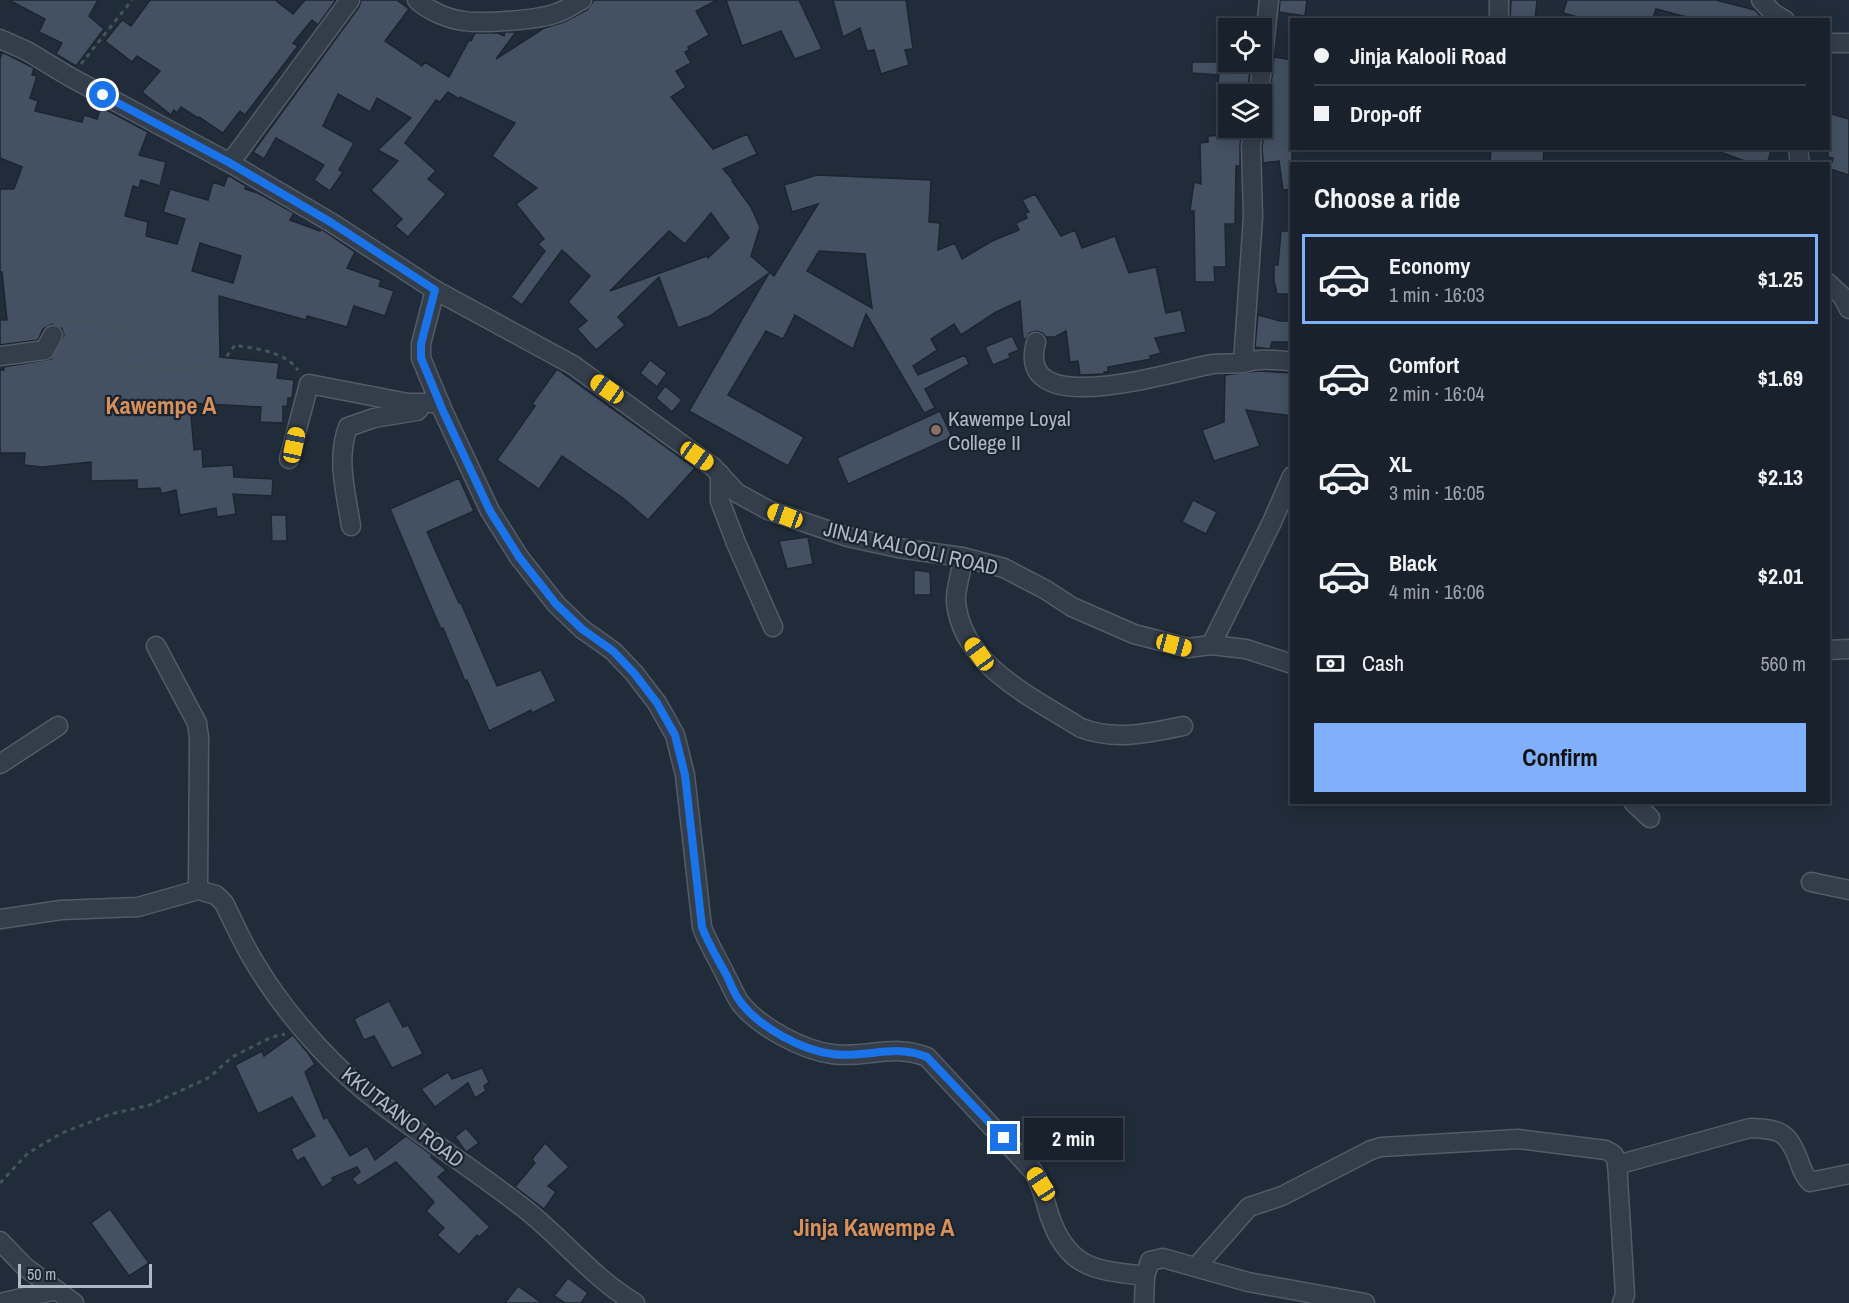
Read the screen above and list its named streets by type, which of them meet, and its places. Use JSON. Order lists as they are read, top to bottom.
{
  "streets": {
    "street": ["JINJA KALOOLI ROAD", "KKUTAANO ROAD"]
  },
  "districts": ["Kawempe A", "Jinja Kawempe A"],
  "places": ["Kawempe Loyal College II"],
  "scale_bar": "50 m",
  "page": {
    "banner": ["Jinja Kalooli Road", "Drop-off"],
    "heading": "Choose a ride",
    "list": [
      {
        "name": "Economy",
        "note": "1 min · 16:03",
        "value": "$1.25"
      },
      {
        "name": "Comfort",
        "note": "2 min · 16:04",
        "value": "$1.69"
      },
      {
        "name": "XL",
        "note": "3 min · 16:05",
        "value": "$2.13"
      },
      {
        "name": "Black",
        "note": "4 min · 16:06",
        "value": "$2.01"
      }
    ],
    "pay": ["Cash", "560 m"],
    "buttons": "Confirm",
    "bubble": "2 min",
    "scale": "50 m"
  }
}
